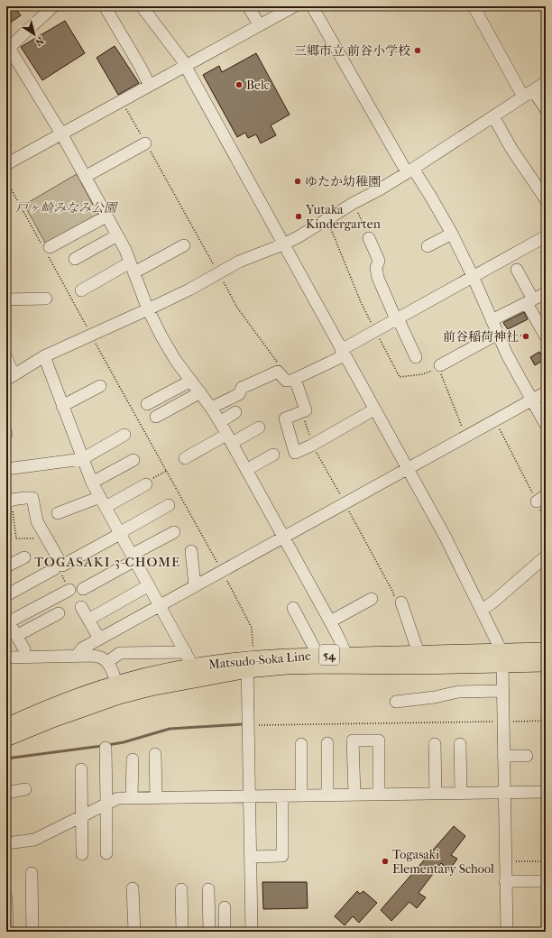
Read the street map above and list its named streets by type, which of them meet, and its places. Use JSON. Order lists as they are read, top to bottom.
{
  "streets": {
    "main road": ["54", "Matsudo-Soka Line"]
  },
  "districts": ["TOGASAKI 3-CHOME"],
  "parks": ["戸ヶ崎みなみ公園"],
  "places": [
    "三郷市立 前谷小学校",
    "Belc",
    "ゆたか幼稚園",
    "Yutaka Kindergarten",
    "前谷稲荷神社",
    "Togasaki Elementary School"
  ],
  "north": "bottom right"
}
